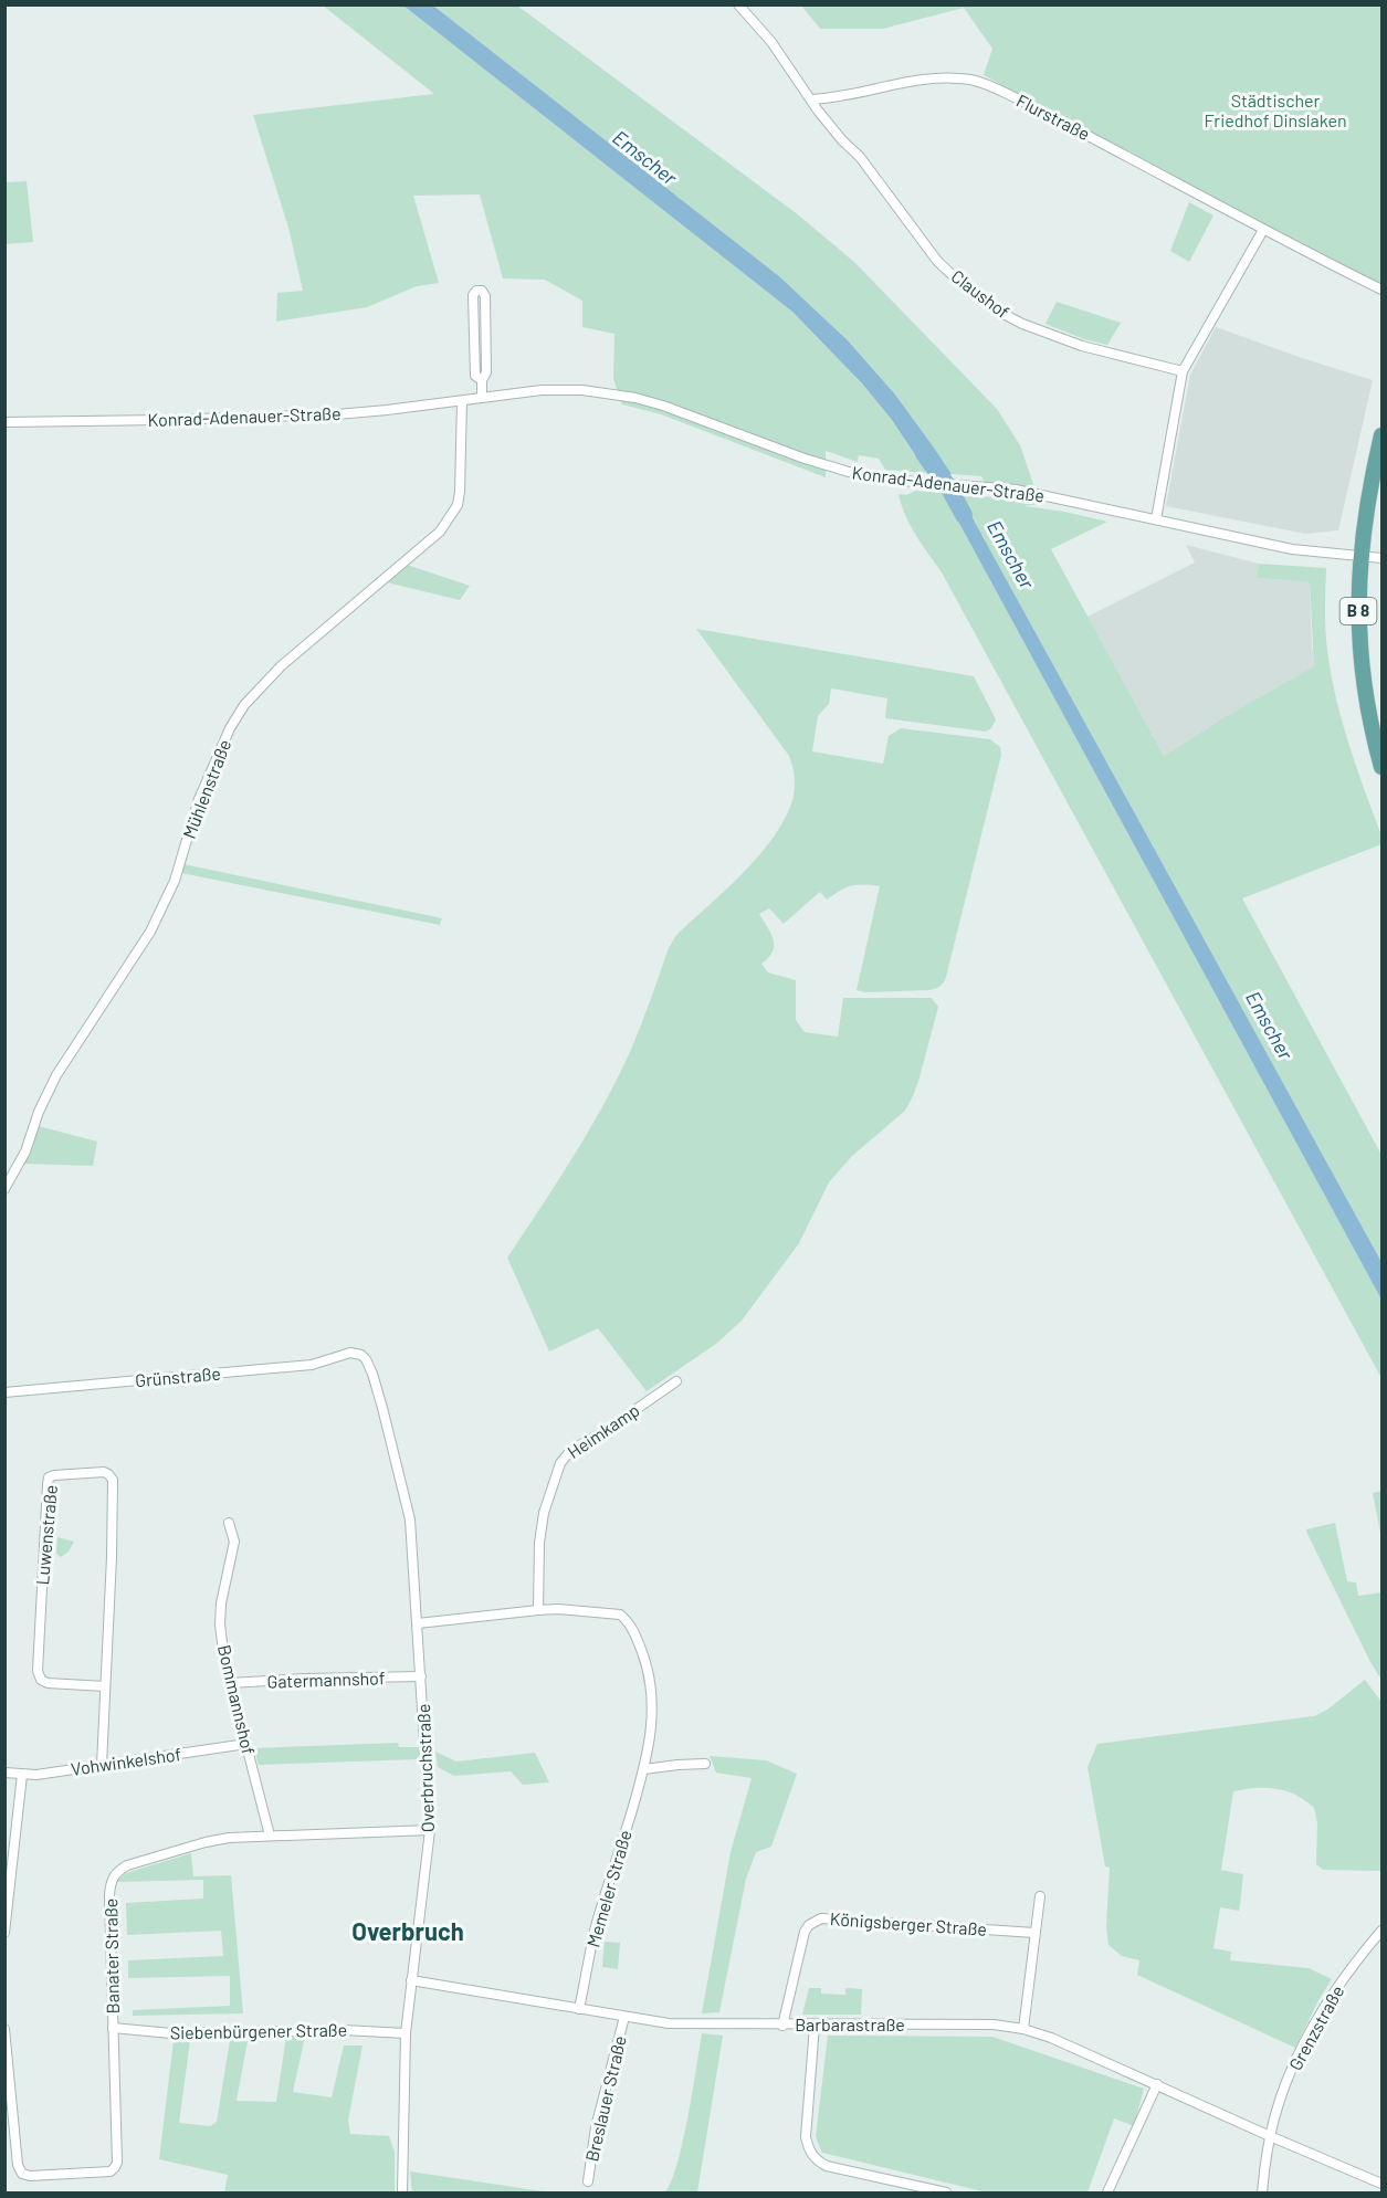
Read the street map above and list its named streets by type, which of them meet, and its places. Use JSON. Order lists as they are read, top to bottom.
{
  "streets": {
    "main road": ["B 8"],
    "street": [
      "Flurstraße",
      "Claushof",
      "Konrad-Adenauer-Straße",
      "Mühlenstraße",
      "Grünstraße",
      "Heimkamp",
      "Luwenstraße",
      "Gatermannshof",
      "Bommannshof",
      "Vohwinkelshof",
      "Overbruchstraße",
      "Memeler Straße",
      "Königsberger Straße",
      "Banater Straße",
      "Barbarastraße",
      "Grenzstraße",
      "Siebenbürgener Straße",
      "Breslauer Straße"
    ]
  },
  "crossings": [
    ["Flurstraße", "Claushof"],
    ["Konrad-Adenauer-Straße", "B 8"],
    ["Konrad-Adenauer-Straße", "Mühlenstraße"],
    ["Grünstraße", "Overbruchstraße"],
    ["Heimkamp", "Memeler Straße"],
    ["Luwenstraße", "Vohwinkelshof"],
    ["Gatermannshof", "Bommannshof"],
    ["Gatermannshof", "Overbruchstraße"],
    ["Bommannshof", "Vohwinkelshof"],
    ["Bommannshof", "Banater Straße"],
    ["Overbruchstraße", "Banater Straße"],
    ["Overbruchstraße", "Barbarastraße"],
    ["Overbruchstraße", "Siebenbürgener Straße"],
    ["Memeler Straße", "Barbarastraße"],
    ["Königsberger Straße", "Barbarastraße"],
    ["Banater Straße", "Siebenbürgener Straße"],
    ["Barbarastraße", "Grenzstraße"],
    ["Barbarastraße", "Breslauer Straße"]
  ],
  "districts": ["Overbruch"],
  "water": ["Emscher"],
  "parks": ["Städtischer Friedhof Dinslaken"]
}
